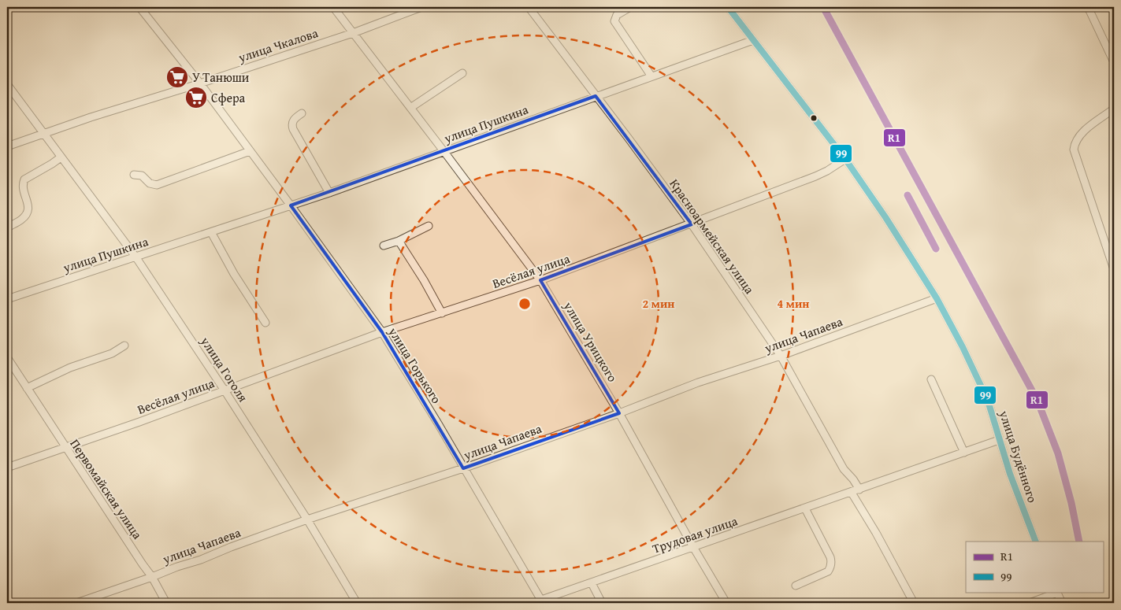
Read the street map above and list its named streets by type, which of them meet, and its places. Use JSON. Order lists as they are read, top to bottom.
{
  "streets": {
    "street": [
      "улица Чкалова",
      "улица Пушкина",
      "Красноармейская улица",
      "Весёлая улица",
      "улица Чапаева",
      "улица Урицкого",
      "улица Горького",
      "улица Гоголя",
      "улица Будённого",
      "Первомайская улица",
      "Трудовая улица"
    ]
  },
  "crossings": [
    ["улица Чкалова", "улица Урицкого"],
    ["улица Чкалова", "улица Горького"],
    ["улица Чкалова", "улица Гоголя"],
    ["улица Пушкина", "Красноармейская улица"],
    ["улица Пушкина", "улица Урицкого"],
    ["улица Пушкина", "улица Горького"],
    ["улица Пушкина", "улица Гоголя"],
    ["улица Пушкина", "улица Будённого"],
    ["Красноармейская улица", "Весёлая улица"],
    ["Красноармейская улица", "улица Чапаева"],
    ["Красноармейская улица", "Трудовая улица"],
    ["Весёлая улица", "улица Урицкого"],
    ["Весёлая улица", "улица Горького"],
    ["Весёлая улица", "улица Гоголя"],
    ["Весёлая улица", "улица Будённого"],
    ["Весёлая улица", "Первомайская улица"],
    ["улица Чапаева", "улица Урицкого"],
    ["улица Чапаева", "улица Горького"],
    ["улица Чапаева", "улица Гоголя"],
    ["улица Чапаева", "улица Будённого"],
    ["улица Чапаева", "Первомайская улица"],
    ["улица Урицкого", "Трудовая улица"],
    ["улица Горького", "Трудовая улица"],
    ["улица Будённого", "Трудовая улица"]
  ],
  "places": {
    "supermarket": ["У Танюши", "Сфера"]
  },
  "lines": ["transit line R1", "transit line 99"],
  "legend": ["R1", "99"],
  "rings": ["2 мин", "4 мин"]
}
